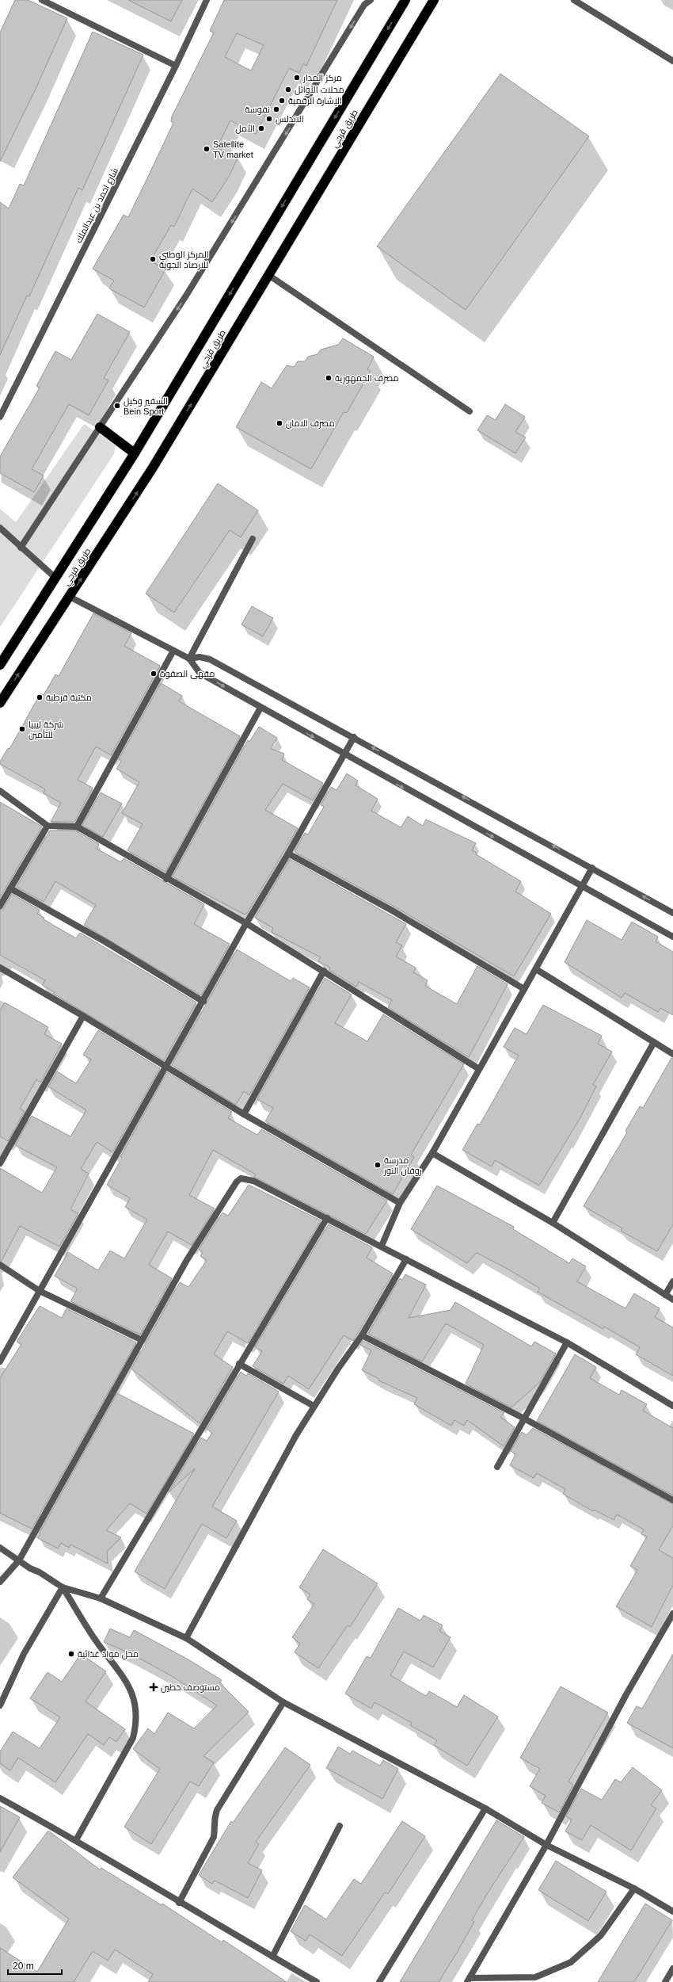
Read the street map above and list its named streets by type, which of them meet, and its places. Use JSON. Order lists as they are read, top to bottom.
{
  "streets": {
    "highway": ["طريق قرجي"],
    "street": ["شارع احمد بن عبدالملك"]
  },
  "places": {
    "other": [
      "مركز المدار",
      "محلات الأوائل",
      "الإشارة الرقمية",
      "نفوسة",
      "الاندلس",
      "الأمل",
      "Satellite TV market",
      "المركز الوطني للارصاد الجوية",
      "مصرف الجمهورية",
      "السفير وكيل Bein Sport",
      "مصرف الامان",
      "مقهى الصفوة",
      "مكتبة قرطبة",
      "شركة ليبيا للتأمين",
      "مدرسة روفان النور",
      "محل مواد غذائية"
    ],
    "health": ["مستوصف خطين"]
  },
  "scale_bar": "20 m"
}
